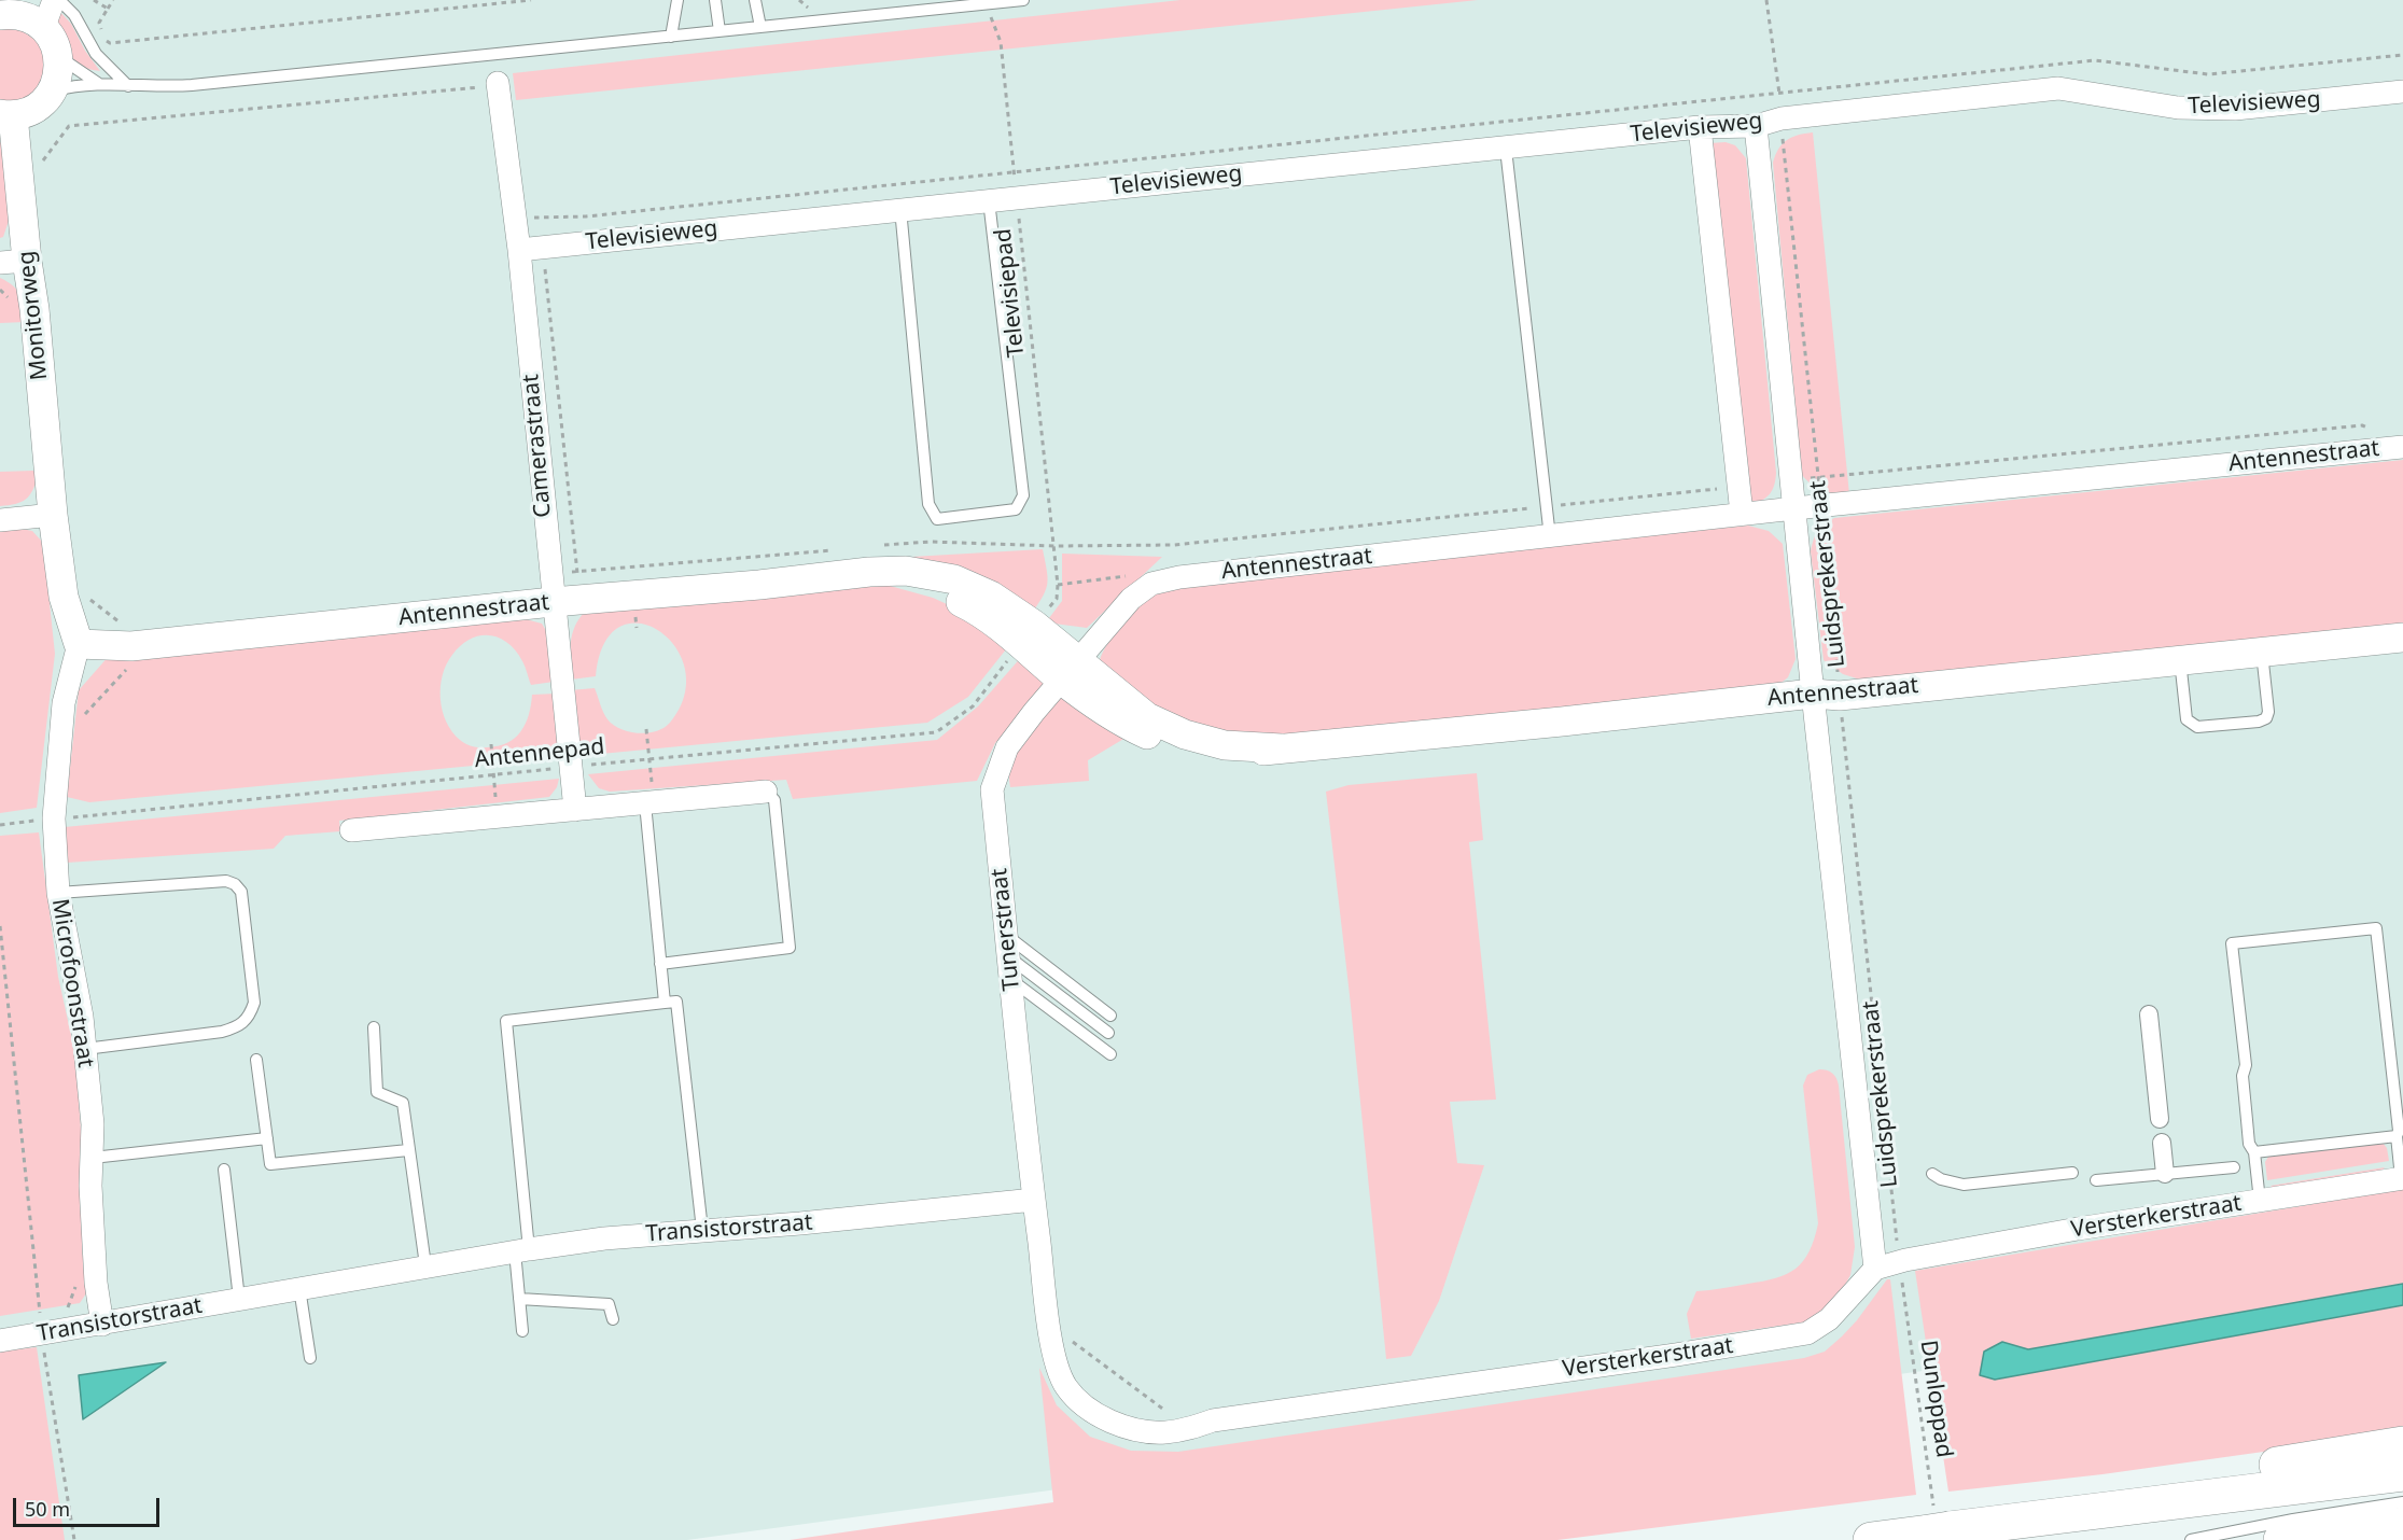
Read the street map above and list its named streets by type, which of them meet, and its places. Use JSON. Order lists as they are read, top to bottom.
{
  "streets": {
    "street": [
      "Televisieweg",
      "Monitorweg",
      "Camerastraat",
      "Antennestraat",
      "Luidsprekerstraat",
      "Tunerstraat",
      "Microfoonstraat",
      "Versterkerstraat",
      "Transistorstraat"
    ],
    "path": ["Televisiepad", "Antennepad", "Dunloppad"]
  },
  "crossings": [
    ["Televisieweg", "Televisiepad"],
    ["Televisieweg", "Camerastraat"],
    ["Televisieweg", "Luidsprekerstraat"],
    ["Monitorweg", "Antennestraat"],
    ["Monitorweg", "Microfoonstraat"],
    ["Camerastraat", "Antennestraat"],
    ["Camerastraat", "Antennepad"],
    ["Antennestraat", "Luidsprekerstraat"],
    ["Antennestraat", "Antennepad"],
    ["Antennestraat", "Tunerstraat"],
    ["Antennestraat", "Microfoonstraat"],
    ["Luidsprekerstraat", "Versterkerstraat"],
    ["Luidsprekerstraat", "Dunloppad"],
    ["Antennepad", "Microfoonstraat"],
    ["Tunerstraat", "Versterkerstraat"],
    ["Tunerstraat", "Transistorstraat"],
    ["Microfoonstraat", "Transistorstraat"],
    ["Versterkerstraat", "Transistorstraat"],
    ["Versterkerstraat", "Dunloppad"]
  ],
  "scale_bar": "50 m"
}
